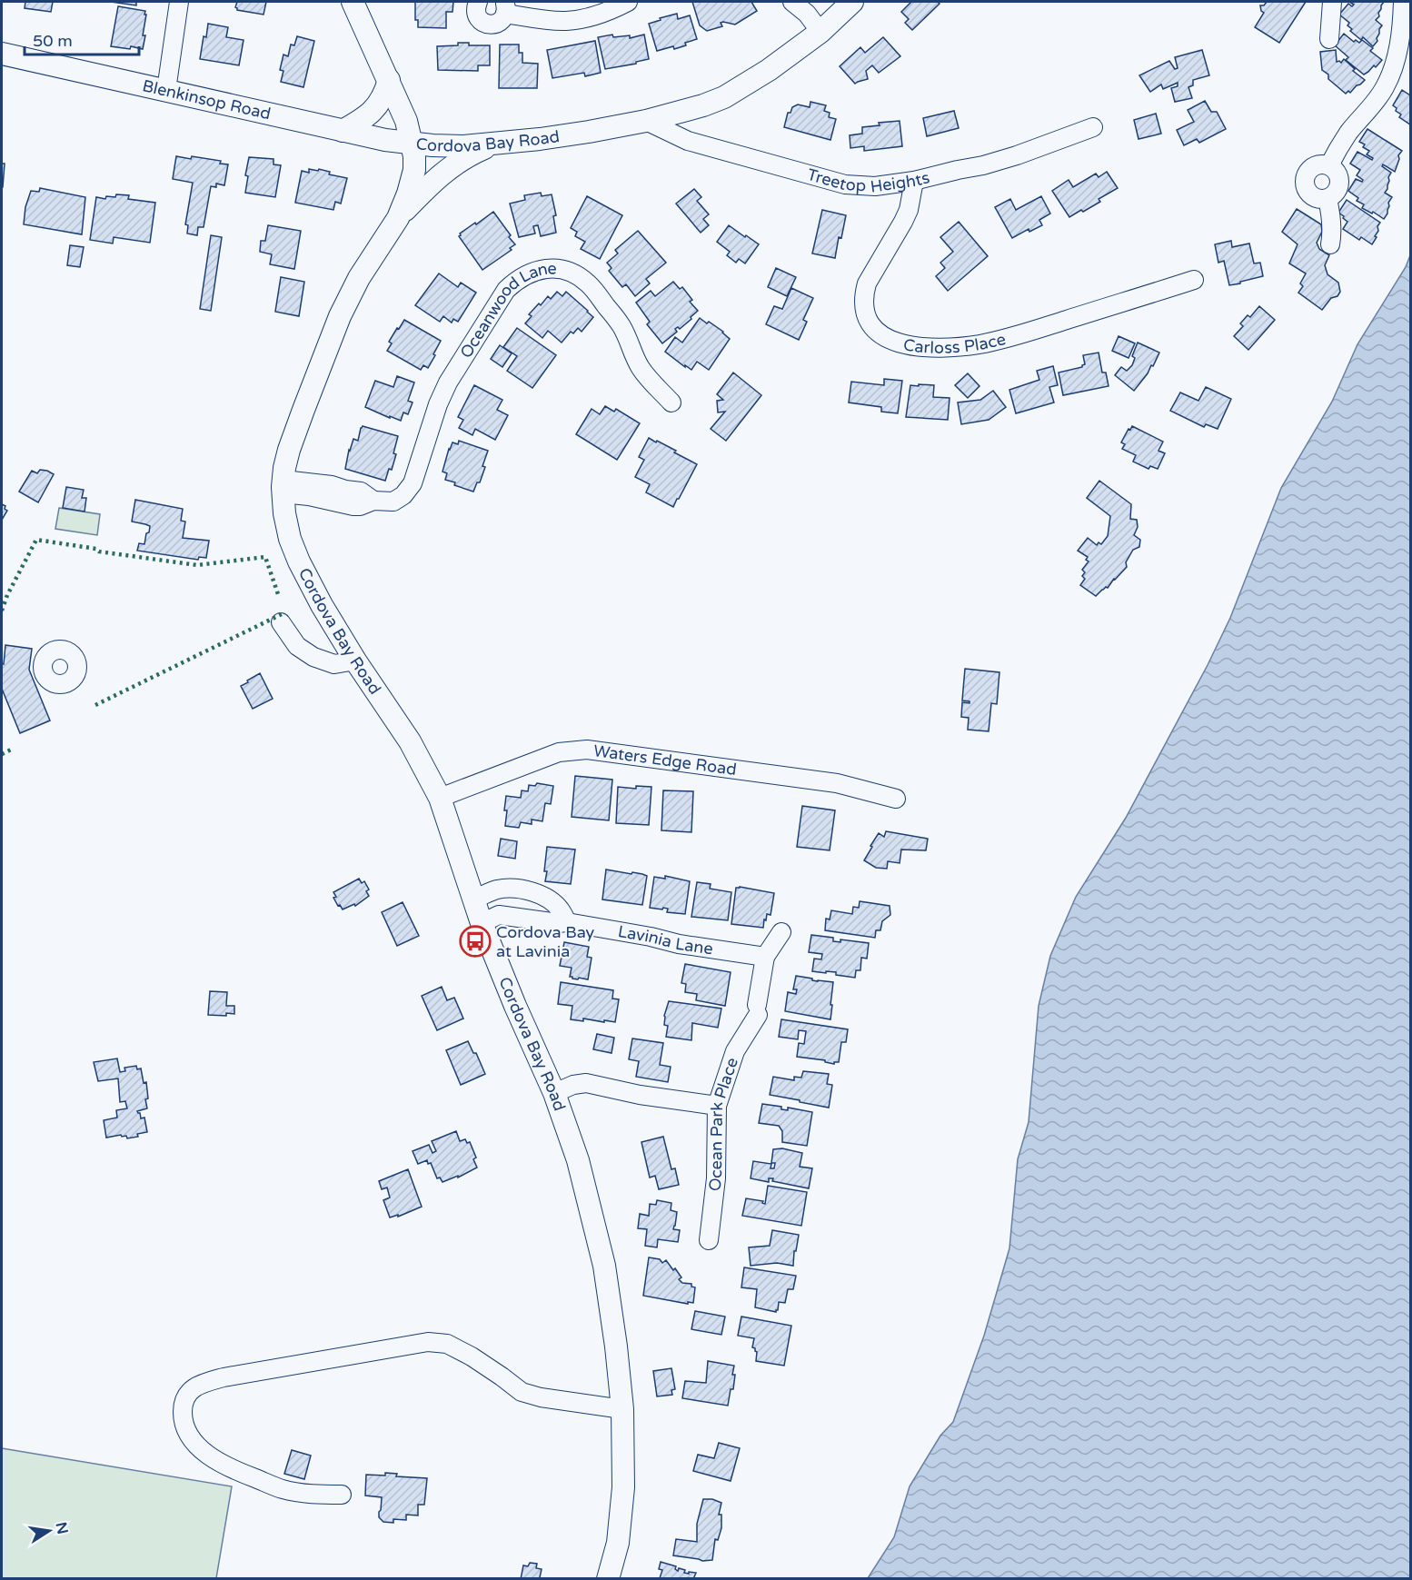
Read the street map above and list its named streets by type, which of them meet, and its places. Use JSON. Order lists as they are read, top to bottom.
{
  "streets": {
    "main road": ["Blenkinsop Road", "Cordova Bay Road"],
    "street": [
      "Treetop Heights",
      "Oceanwood Lane",
      "Carloss Place",
      "Waters Edge Road",
      "Lavinia Lane",
      "Ocean Park Place"
    ]
  },
  "crossings": [
    ["Blenkinsop Road", "Cordova Bay Road"],
    ["Cordova Bay Road", "Treetop Heights"],
    ["Cordova Bay Road", "Oceanwood Lane"],
    ["Cordova Bay Road", "Waters Edge Road"],
    ["Cordova Bay Road", "Lavinia Lane"],
    ["Treetop Heights", "Carloss Place"],
    ["Lavinia Lane", "Ocean Park Place"]
  ],
  "places": {
    "bus stop": ["Cordova Bay at Lavinia"]
  },
  "scale_bar": "50 m",
  "north": "right"
}
